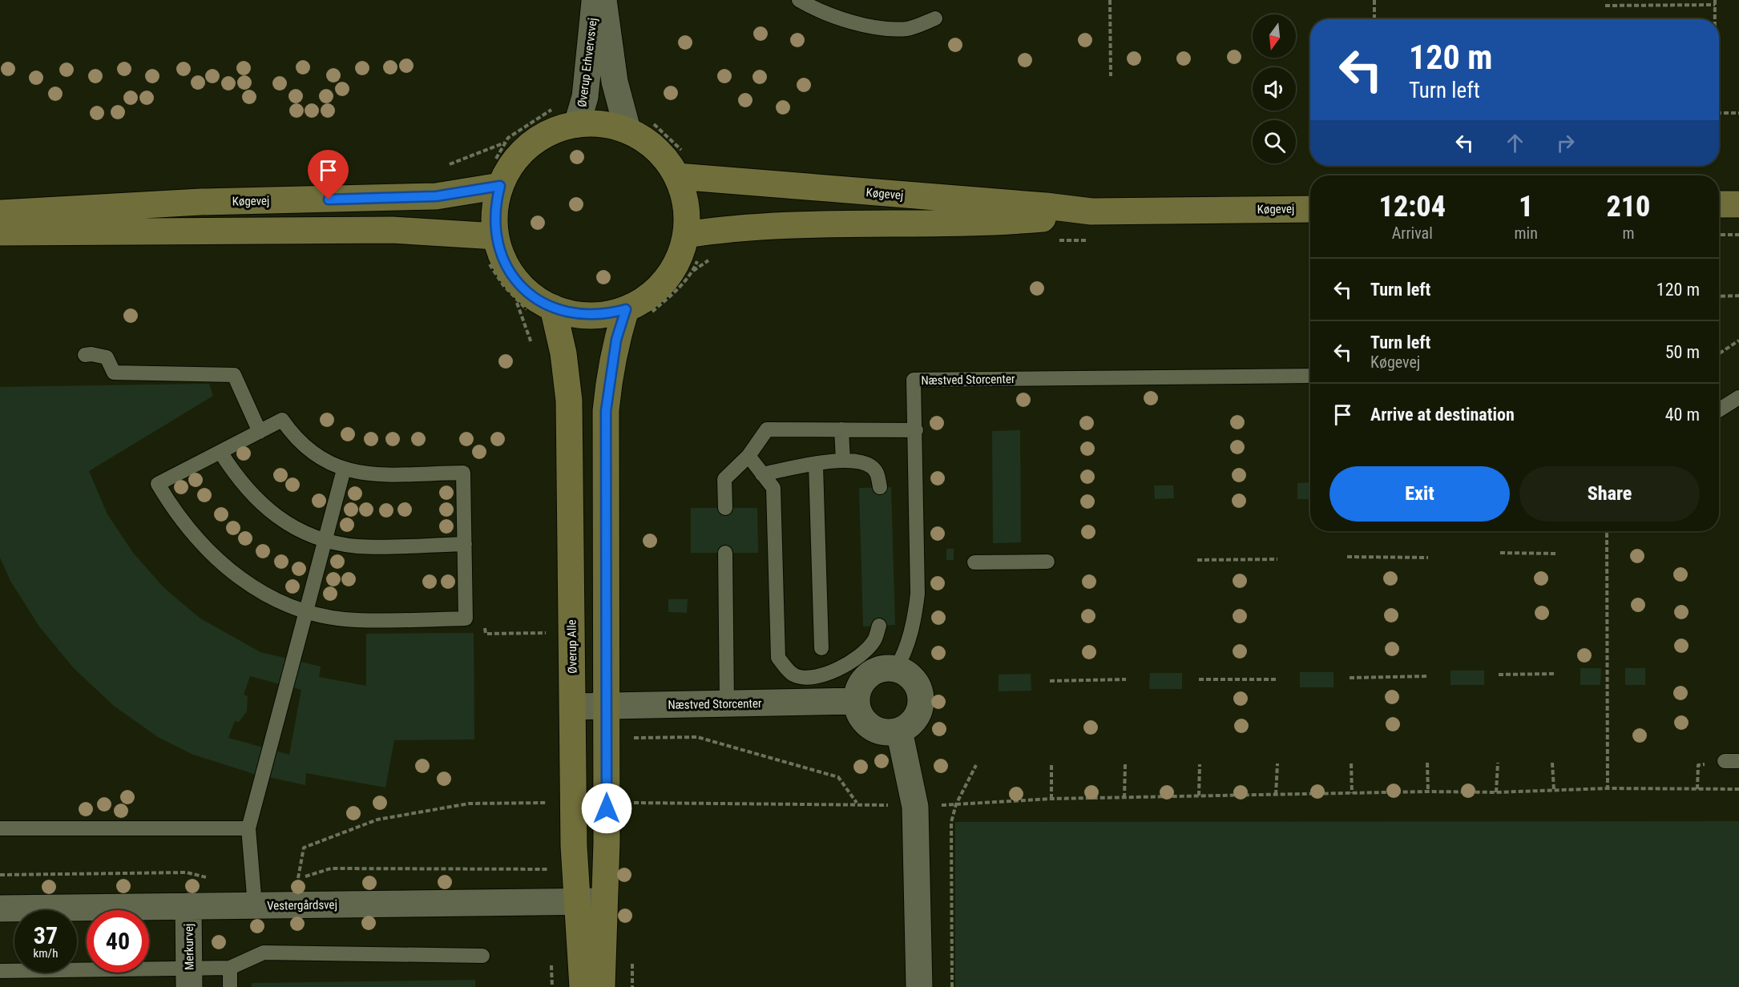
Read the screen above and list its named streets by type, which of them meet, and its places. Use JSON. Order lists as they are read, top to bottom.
{
  "streets": {
    "street": [
      "Øverup Erhvervsvej",
      "Køgevej",
      "Næstved Storcenter",
      "Øverup Alle",
      "Vestergårdsvej",
      "Merkurvej"
    ]
  },
  "crossings": [
    ["Næstved Storcenter", "Øverup Alle"],
    ["Øverup Alle", "Vestergårdsvej"],
    ["Vestergårdsvej", "Merkurvej"]
  ],
  "north": "bottom",
  "page": {
    "turn": ["120 m", "Turn left"],
    "eta": [
      "12:04",
      "Arrival",
      "1",
      "min",
      "210",
      "m"
    ],
    "list": [
      {
        "name": "Turn left",
        "value": "120 m"
      },
      {
        "name": "Turn left",
        "note": "Køgevej",
        "value": "50 m"
      },
      {
        "name": "Arrive at destination",
        "value": "40 m"
      }
    ],
    "buttons": ["Exit", "Share"],
    "speed": "37 km/h",
    "limit": "40"
  }
}
